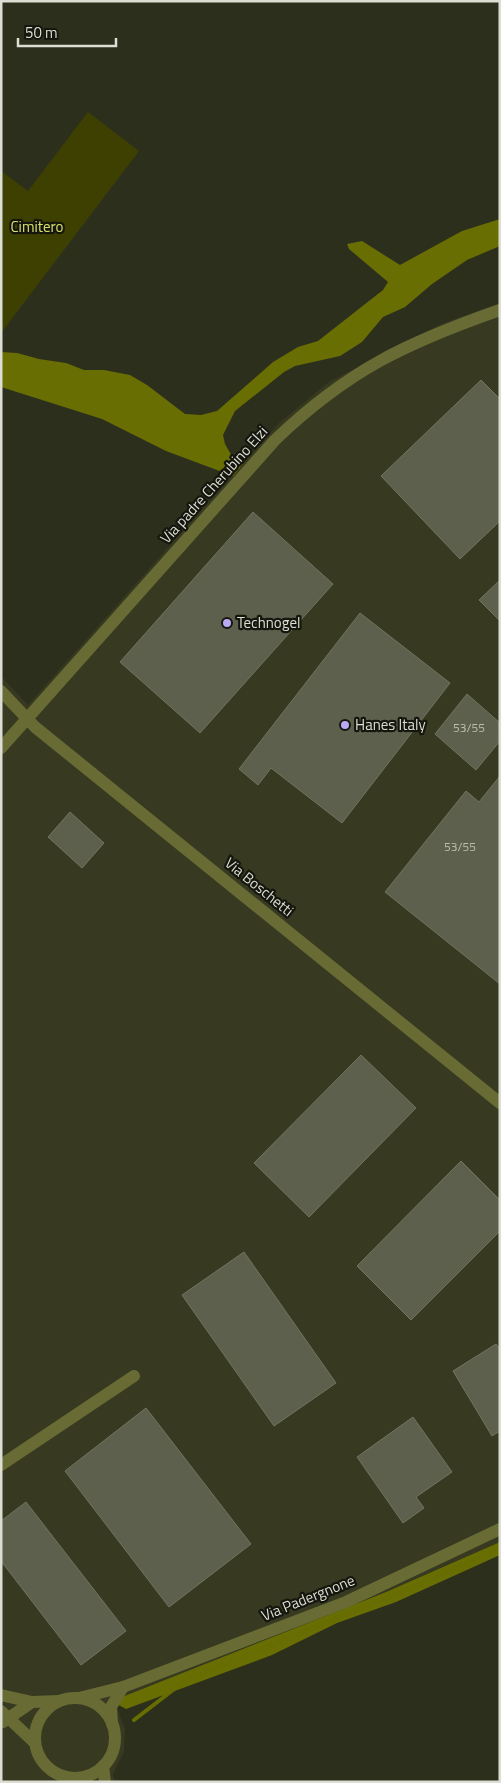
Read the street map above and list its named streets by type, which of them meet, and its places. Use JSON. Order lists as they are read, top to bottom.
{
  "streets": {
    "street": ["Via padre Cherubino Elzi", "Via Boschetti", "Via Padergnone"]
  },
  "crossings": [
    ["Via padre Cherubino Elzi", "Via Boschetti"]
  ],
  "parks": ["Cimitero"],
  "places": ["Technogel", "Hanes Italy"],
  "house_numbers": ["53/55", "53/55"],
  "scale_bar": "50 m"
}
